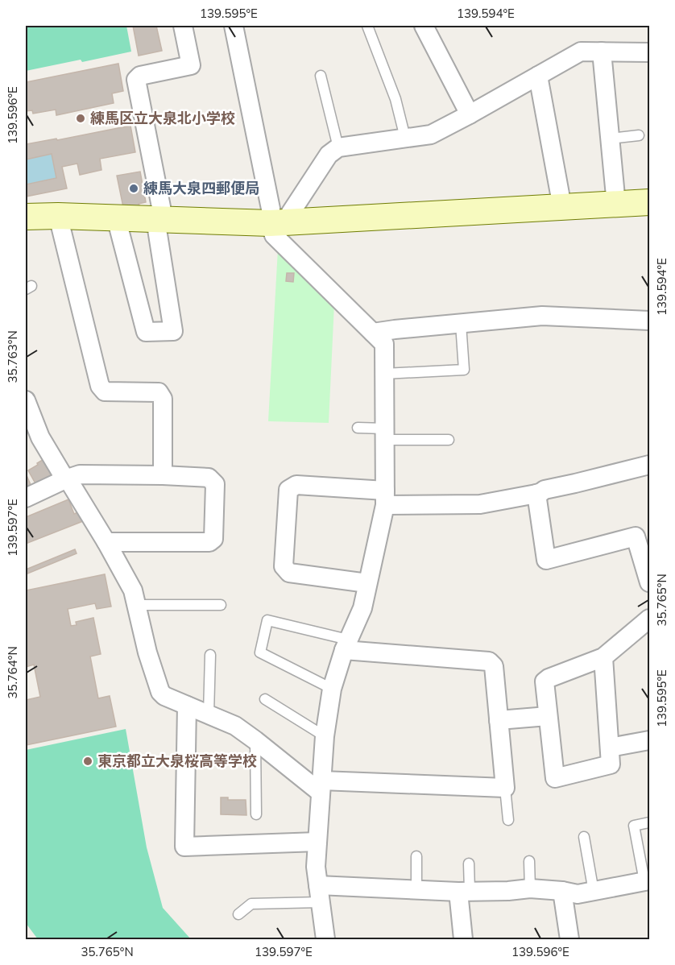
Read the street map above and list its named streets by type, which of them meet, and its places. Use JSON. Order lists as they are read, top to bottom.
{
  "places": ["練馬区立大泉北小学校", "練馬大泉四郵便局", "東京都立大泉桜高等学校"],
  "coordinates": [
    "139.595°E",
    "139.594°E",
    "139.596°E",
    "35.763°N",
    "139.597°E",
    "35.765°N",
    "35.764°N"
  ]
}
